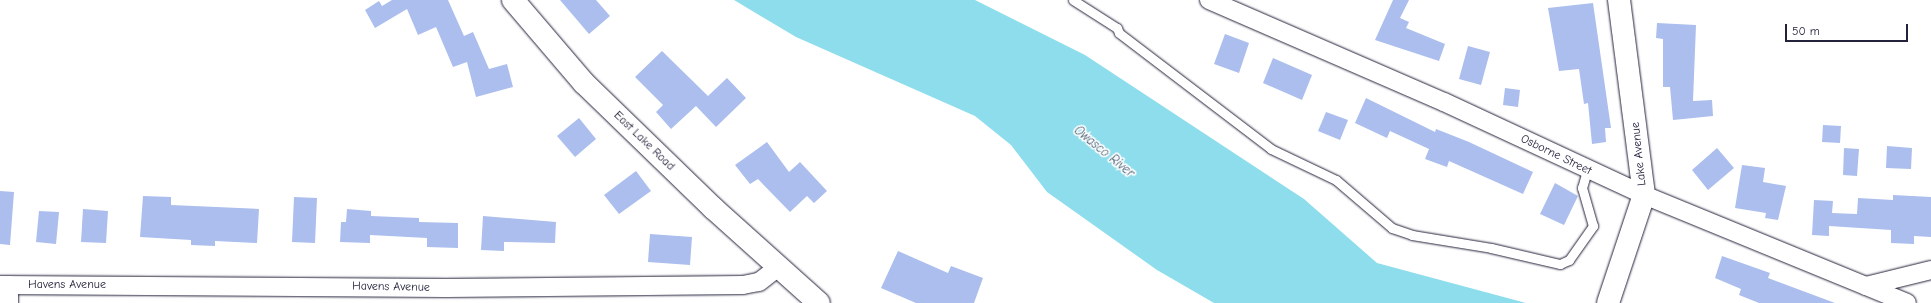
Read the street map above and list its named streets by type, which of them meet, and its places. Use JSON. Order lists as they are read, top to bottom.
{
  "streets": {
    "main road": ["East Lake Road", "Lake Avenue"],
    "street": ["Osborne Street", "Havens Avenue"]
  },
  "crossings": [
    ["East Lake Road", "Havens Avenue"],
    ["Lake Avenue", "Osborne Street"]
  ],
  "water": ["Owasco River"],
  "scale_bar": "50 m"
}
